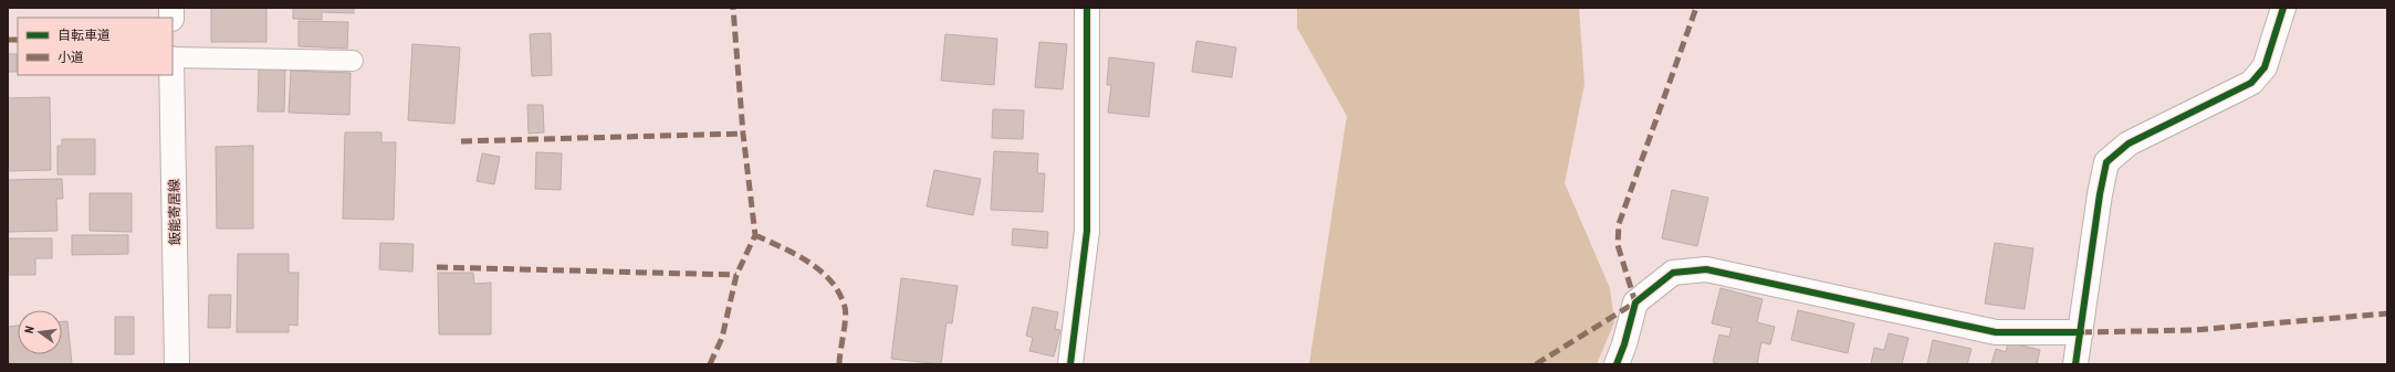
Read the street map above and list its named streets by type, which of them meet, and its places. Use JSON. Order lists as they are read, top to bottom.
{
  "streets": {
    "street": ["飯能寄居線"]
  },
  "legend": ["自転車道", "小道"],
  "north": "left"
}
